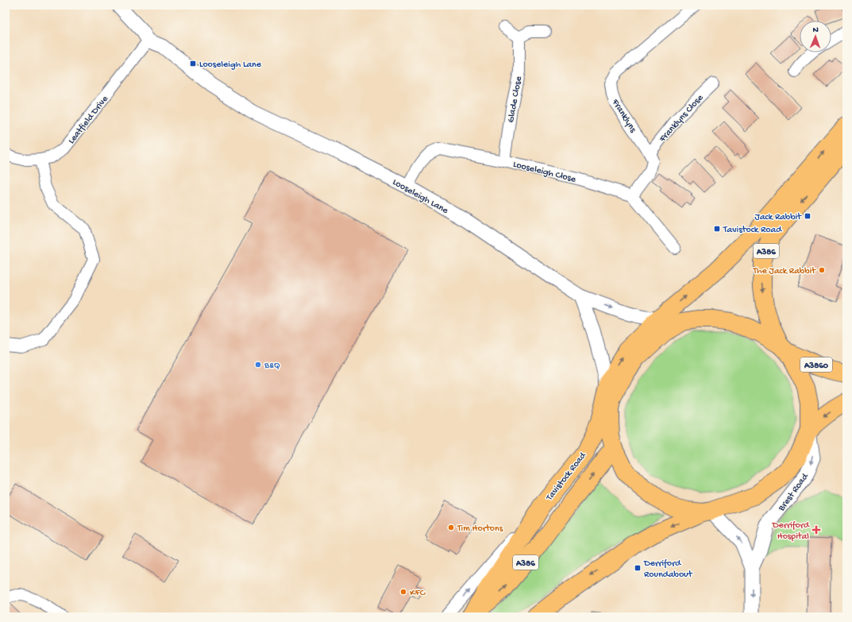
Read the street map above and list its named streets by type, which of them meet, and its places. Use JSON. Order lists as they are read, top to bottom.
{
  "streets": {
    "main road": ["A386", "A3860", "Tavistock Road"],
    "street": [
      "Glade Close",
      "Franklyns",
      "Franklyns Close",
      "Leatfield Drive",
      "Looseleigh Close",
      "Looseleigh Lane",
      "Brest Road"
    ]
  },
  "crossings": [
    ["Glade Close", "Looseleigh Close"],
    ["Franklyns", "Franklyns Close"],
    ["Franklyns", "Looseleigh Close"],
    ["Leatfield Drive", "Looseleigh Lane"],
    ["Looseleigh Close", "Looseleigh Lane"],
    ["Looseleigh Lane", "Tavistock Road"],
    ["A386", "A3860"]
  ],
  "places": {
    "transit": [
      "Looseleigh Lane",
      "Jack Rabbit",
      "Tavistock Road",
      "Derriford Roundabout"
    ],
    "other": [
      "The Jack Rabbit",
      "B&Q",
      "Tim Hortons",
      "KFC"
    ],
    "health": ["Derriford Hospital"]
  },
  "north": "top"
}
